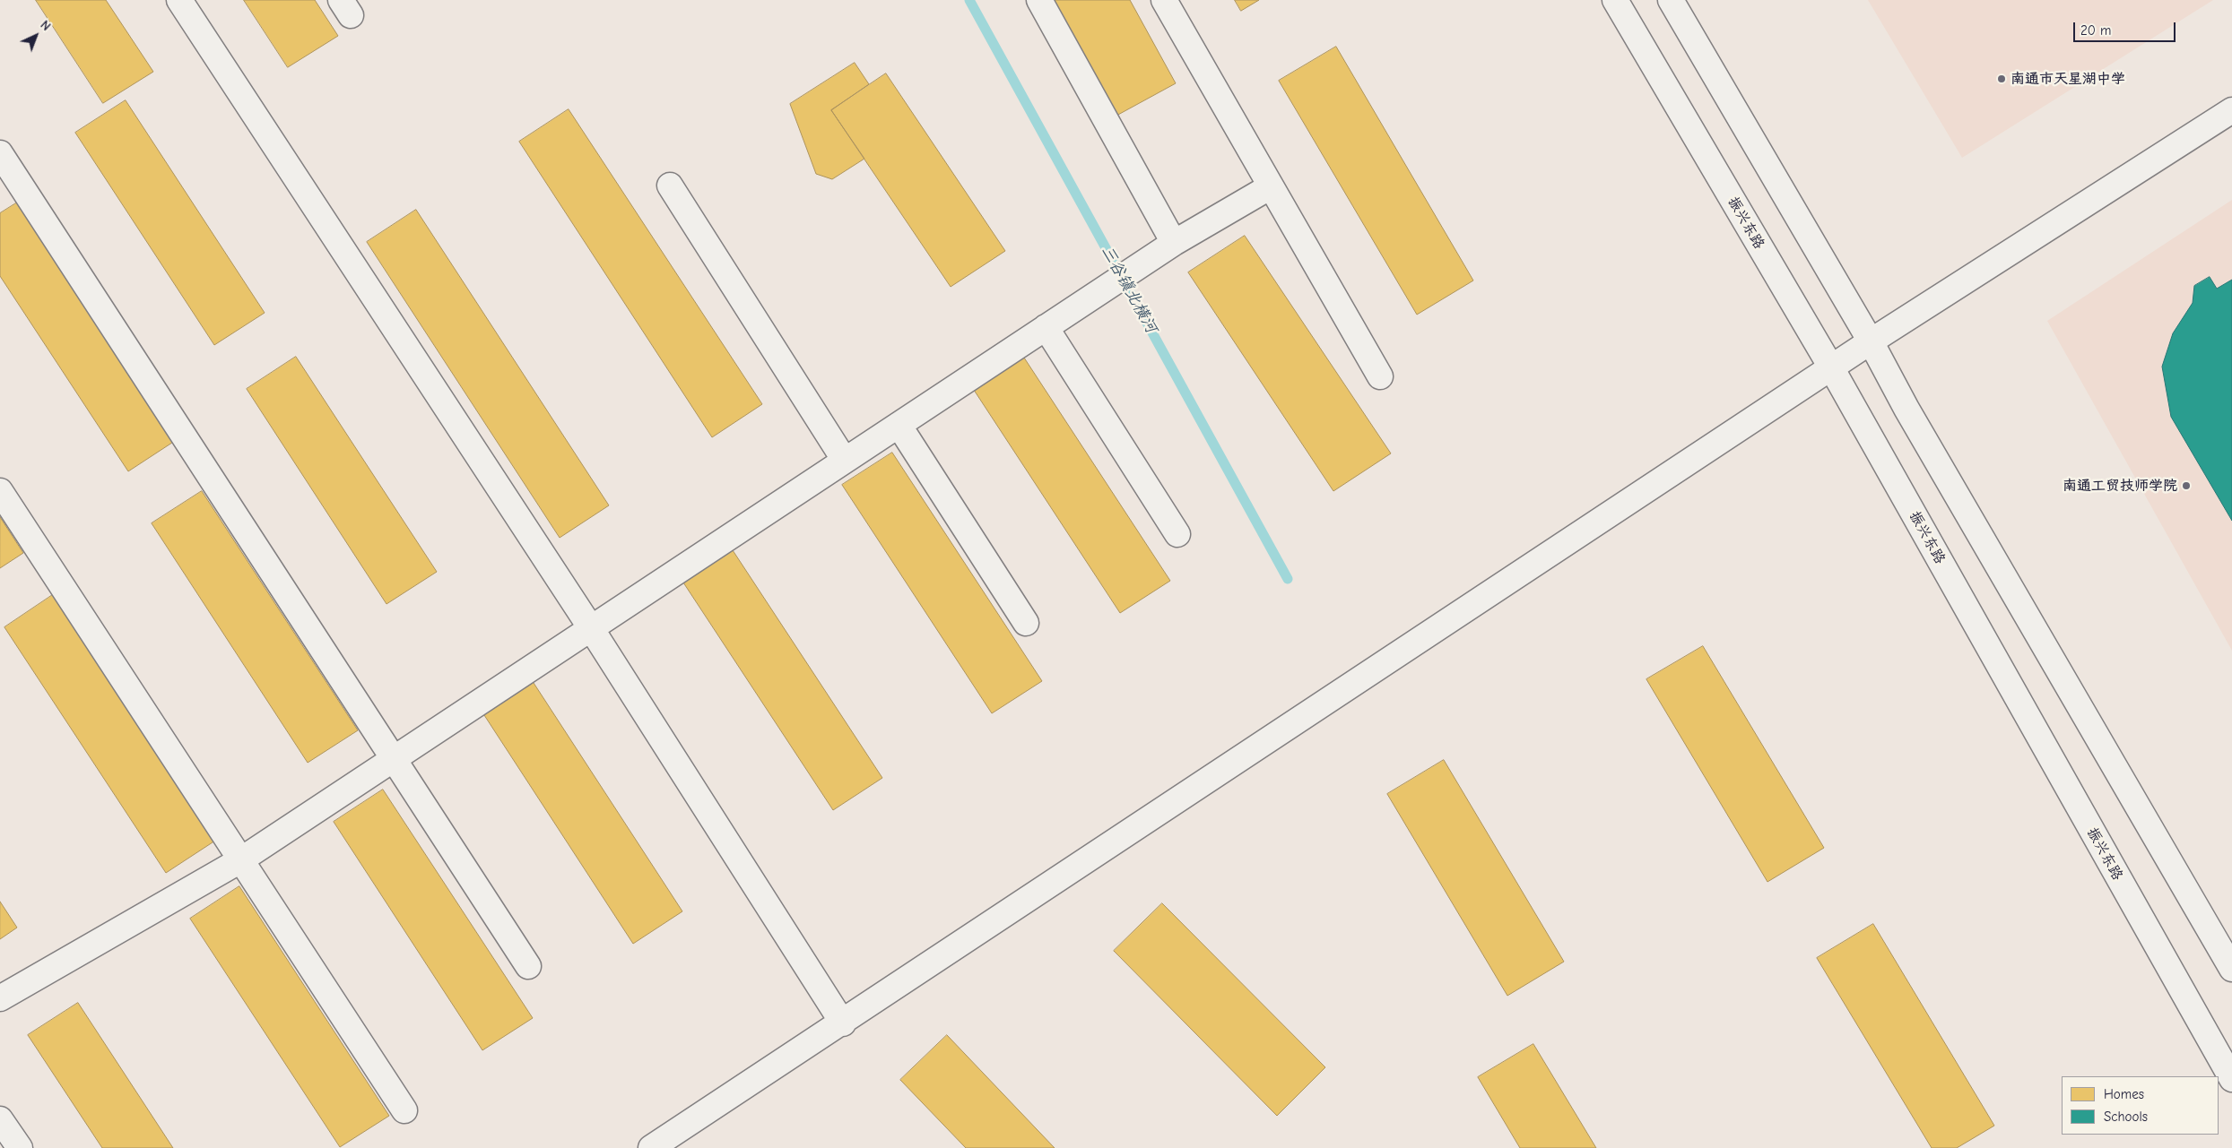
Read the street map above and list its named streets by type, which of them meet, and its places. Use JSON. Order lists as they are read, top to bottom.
{
  "streets": {
    "street": ["振兴东路"]
  },
  "water": ["三谷镇北横河"],
  "places": ["南通市天星湖中学", "南通工贸技师学院"],
  "legend": ["Homes", "Schools"],
  "scale_bar": "20 m",
  "north": "top right"
}
